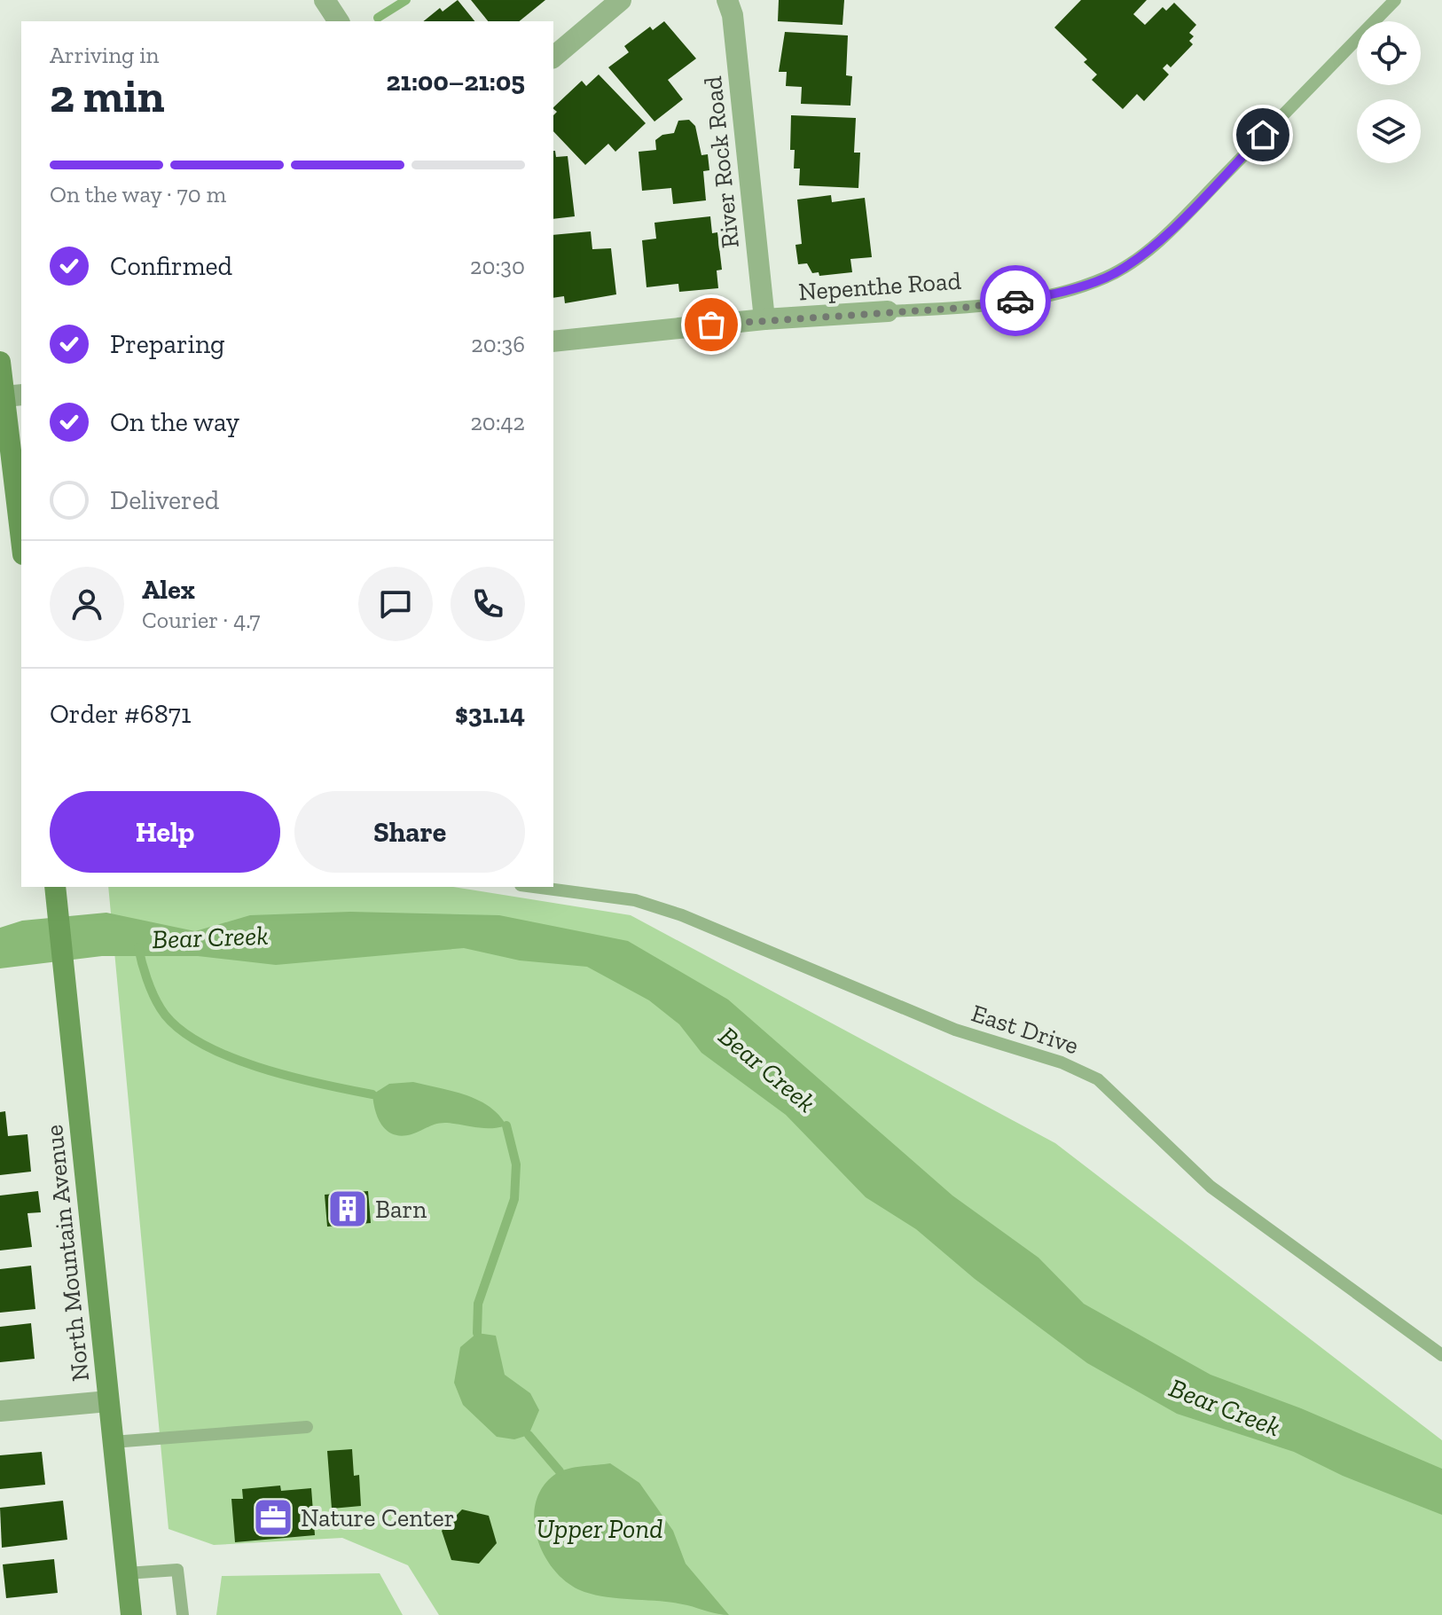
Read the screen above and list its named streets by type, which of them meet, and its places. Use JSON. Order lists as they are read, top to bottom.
{
  "streets": {
    "street": ["River Rock Road", "Nepenthe Road", "North Mountain Avenue"],
    "lane": ["East Drive"]
  },
  "crossings": [
    ["River Rock Road", "Nepenthe Road"]
  ],
  "water": ["Bear Creek", "Upper Pond"],
  "places": {
    "building": ["Barn"],
    "office": ["Nature Center"]
  },
  "page": {
    "heading": ["2 min", "Arriving in", "21:00–21:05"],
    "panel": [
      "Alex",
      "Courier · 4.7",
      "Order #6871",
      "$31.14"
    ],
    "bar": "On the way · 70 m",
    "list": [
      ["Confirmed", "20:30"],
      ["Preparing", "20:36"],
      ["On the way", "20:42"],
      "Delivered"
    ],
    "buttons": ["Help", "Share"]
  }
}
